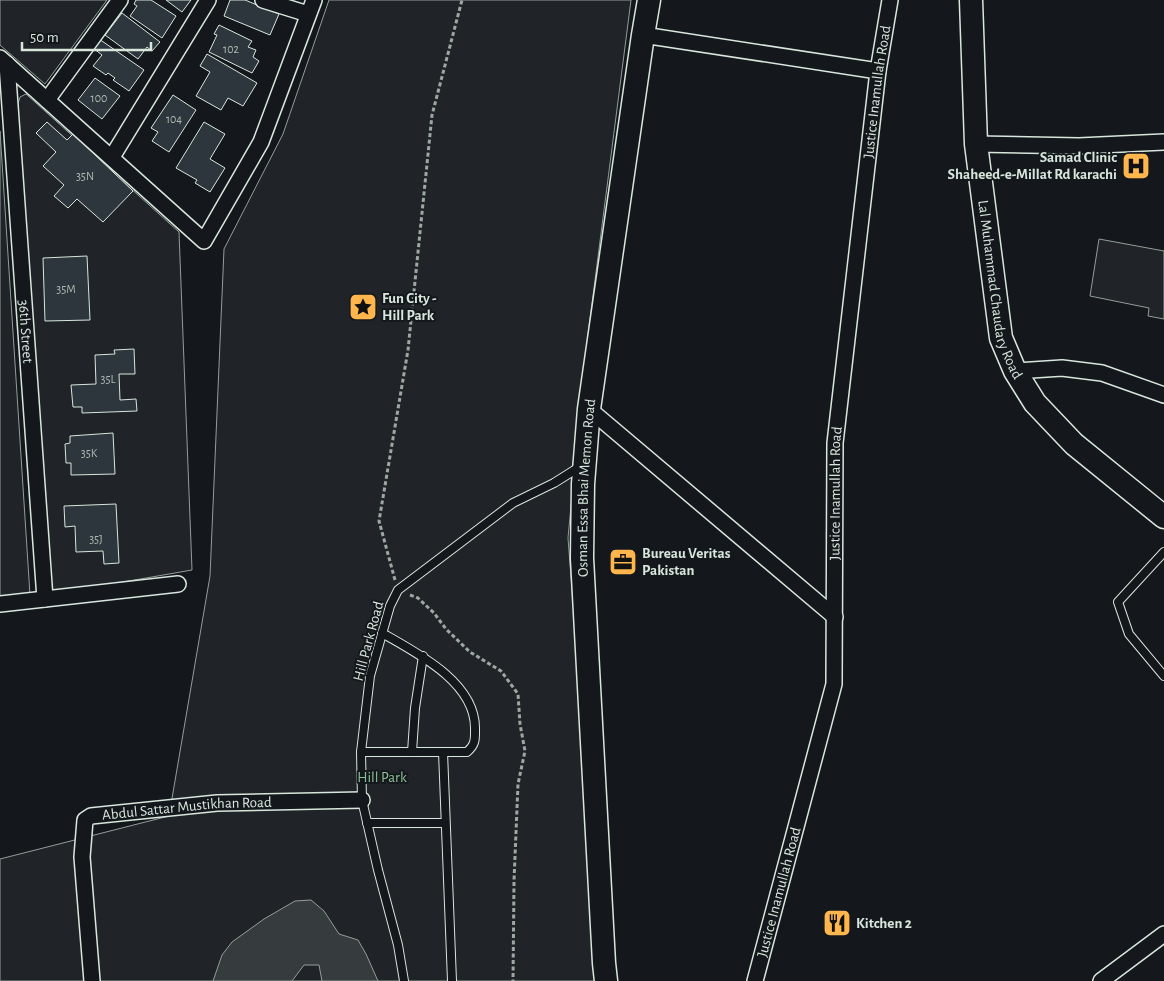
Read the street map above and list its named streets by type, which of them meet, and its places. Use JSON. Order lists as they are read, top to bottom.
{
  "streets": {
    "street": [
      "Justice Inamullah Road",
      "Lal Muhammad Chaudary Road",
      "36th Street",
      "Osman Essa Bhai Memon Road",
      "Abdul Sattar Mustikhan Road"
    ],
    "lane": ["Hill Park Road"]
  },
  "crossings": [
    ["Osman Essa Bhai Memon Road", "Hill Park Road"],
    ["Hill Park Road", "Abdul Sattar Mustikhan Road"]
  ],
  "parks": ["Hill Park"],
  "places": {
    "hospital": ["Samad Clinic Shaheed-e-Millat Rd karachi"],
    "place": ["Fun City - Hill Park"],
    "office": ["Bureau Veritas Pakistan"],
    "restaurant": ["Kitchen 2"]
  },
  "house_numbers": [
    "102",
    "100",
    "104",
    "35N",
    "35M",
    "35L",
    "35K",
    "35J"
  ],
  "scale_bar": "50 m"
}
